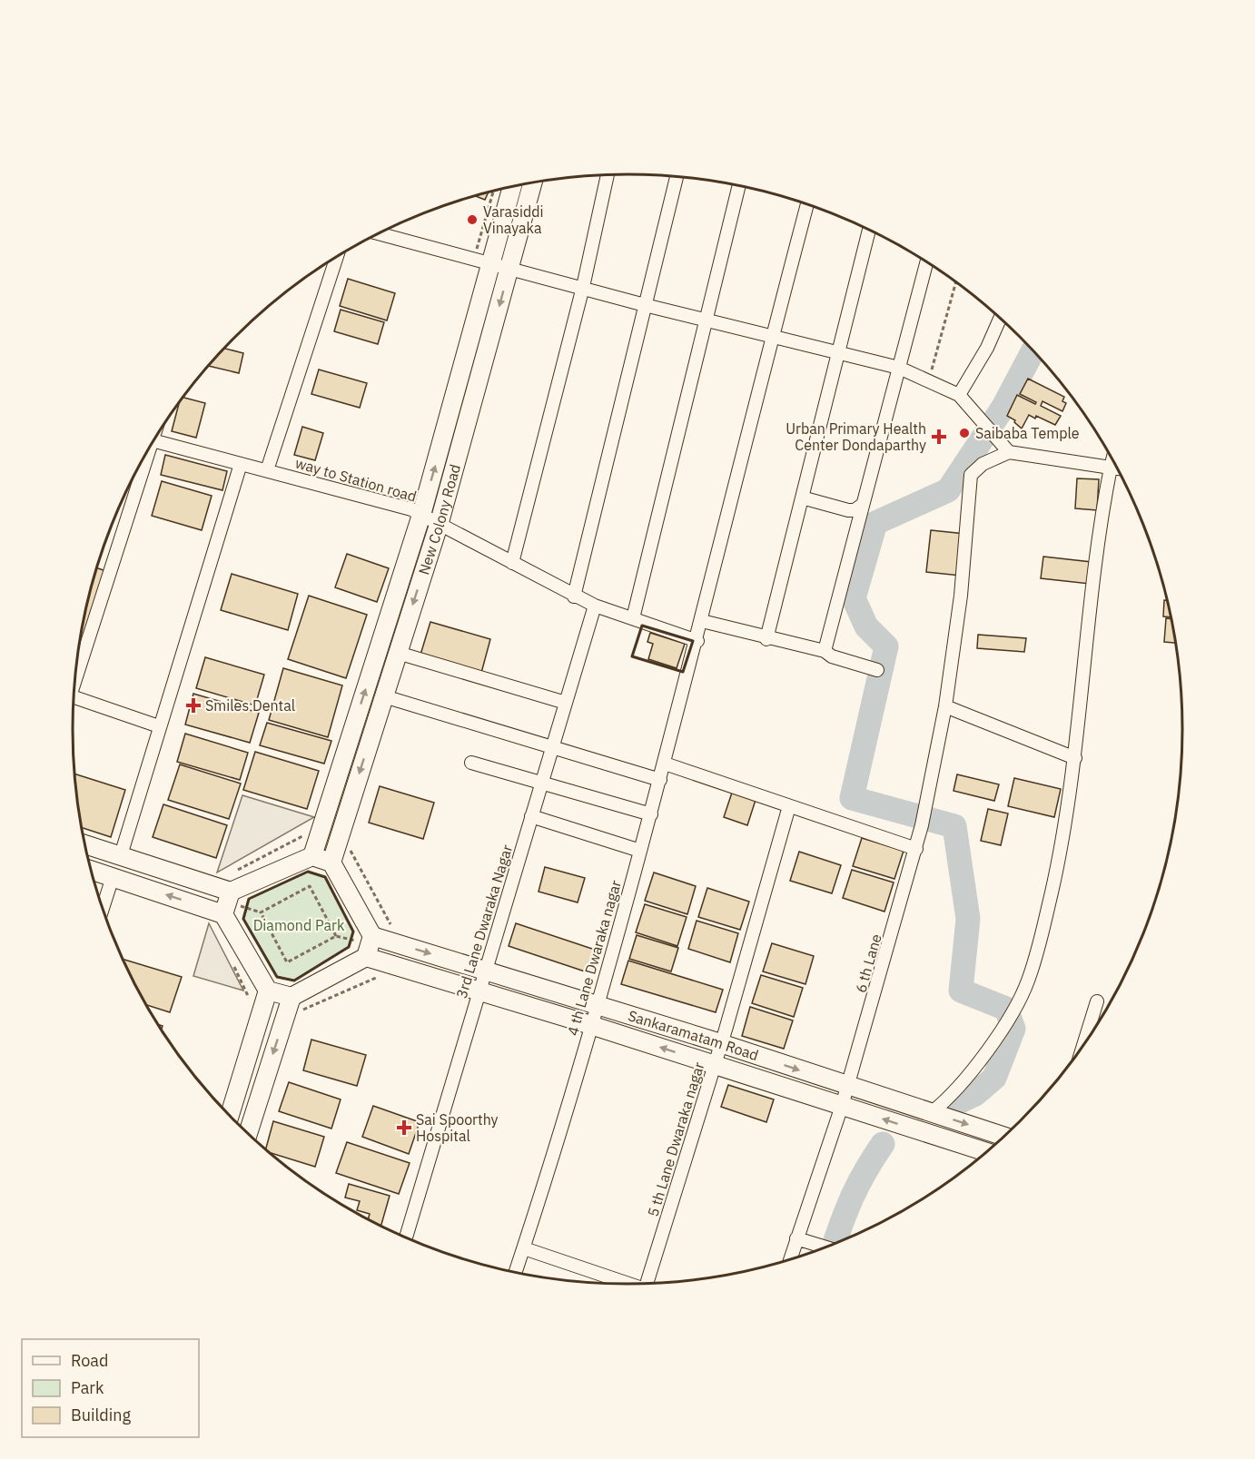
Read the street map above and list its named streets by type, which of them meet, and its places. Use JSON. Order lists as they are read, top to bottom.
{
  "streets": {
    "main road": ["New Colony Road", "Sankaramatam Road"],
    "street": [
      "way to Station road",
      "3rd Lane Dwaraka Nagar",
      "4 th Lane Dwaraka nagar",
      "6 th Lane",
      "5 th Lane Dwaraka nagar"
    ]
  },
  "crossings": [
    ["way to Station road", "New Colony Road"],
    ["way to Station road", "3rd Lane Dwaraka Nagar"],
    ["way to Station road", "4 th Lane Dwaraka nagar"],
    ["3rd Lane Dwaraka Nagar", "Sankaramatam Road"],
    ["4 th Lane Dwaraka nagar", "Sankaramatam Road"],
    ["6 th Lane", "Sankaramatam Road"],
    ["Sankaramatam Road", "5 th Lane Dwaraka nagar"]
  ],
  "parks": ["Diamond Park"],
  "places": {
    "other": ["Varasiddi Vinayaka", "Saibaba Temple"],
    "health": ["Urban Primary Health Center Dondaparthy", "Smiles Dental", "Sai Spoorthy Hospital"]
  },
  "legend": ["Road", "Park", "Building"]
}
